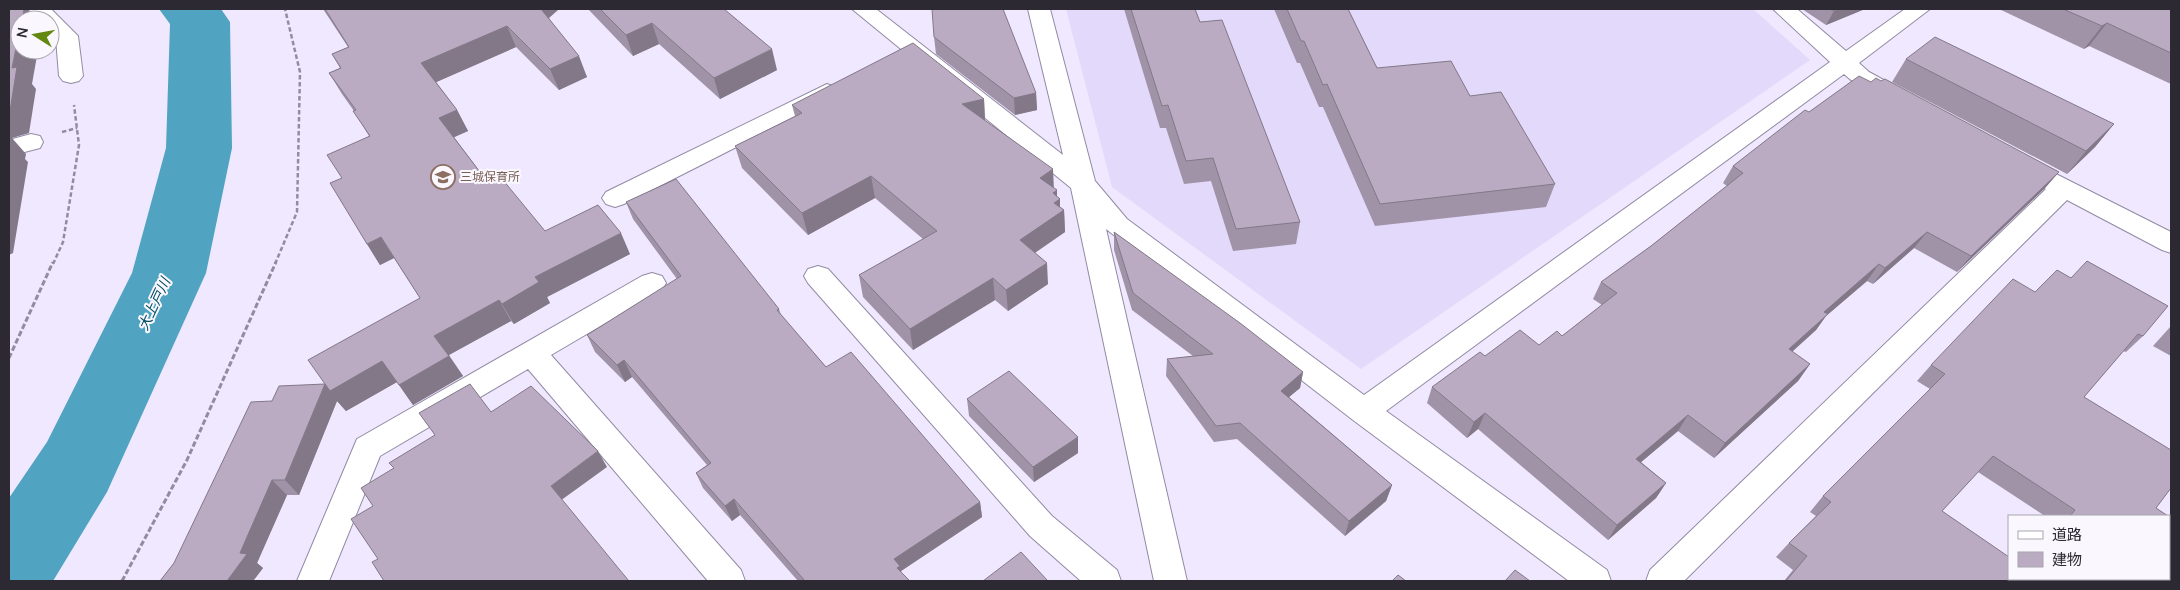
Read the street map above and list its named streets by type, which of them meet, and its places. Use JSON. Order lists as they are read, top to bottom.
{
  "water": ["大上戸川"],
  "places": {
    "school or university": ["三城保育所"]
  },
  "legend": ["道路", "建物"],
  "north": "left"
}
